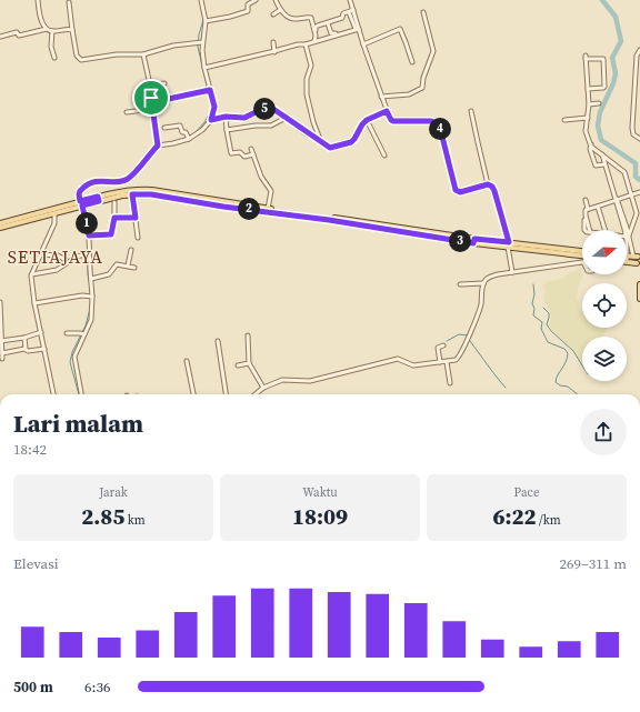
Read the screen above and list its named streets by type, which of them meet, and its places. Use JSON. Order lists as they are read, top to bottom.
{
  "districts": ["SETIAJAYA"],
  "north": "right",
  "page": {
    "pins": [
      "5",
      "4",
      "2",
      "1",
      "3"
    ],
    "heading": ["Lari malam", "18:42"],
    "stats": [
      ["Jarak", "2.85 km"],
      ["Waktu", "18:09"],
      ["Pace", "6:22 /km"]
    ],
    "chart": ["Elevasi", "269–311 m"],
    "list": [
      {
        "name": "500 m",
        "note": "6:36"
      }
    ]
  }
}
